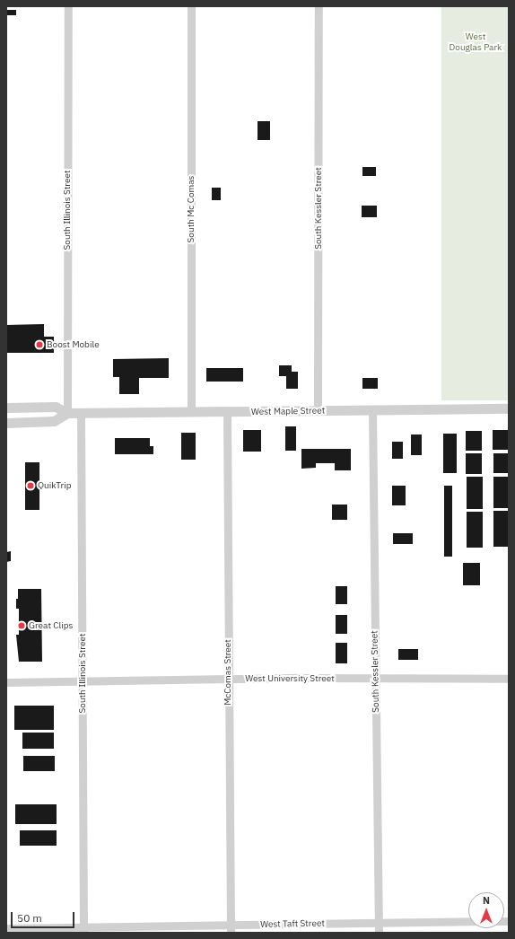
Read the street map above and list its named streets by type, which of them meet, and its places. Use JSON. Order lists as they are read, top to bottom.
{
  "streets": {
    "street": [
      "South Kessler Street",
      "South Mc Comas",
      "South Illinois Street",
      "West Maple Street",
      "McComas Street",
      "West University Street",
      "West Taft Street"
    ]
  },
  "crossings": [
    ["South Kessler Street", "West Maple Street"],
    ["South Kessler Street", "West University Street"],
    ["South Kessler Street", "West Taft Street"],
    ["South Mc Comas", "West Maple Street"],
    ["South Illinois Street", "West Maple Street"],
    ["South Illinois Street", "West University Street"],
    ["South Illinois Street", "West Taft Street"],
    ["West Maple Street", "McComas Street"],
    ["McComas Street", "West University Street"],
    ["McComas Street", "West Taft Street"]
  ],
  "parks": ["West Douglas Park"],
  "places": ["Boost Mobile", "QuikTrip", "Great Clips"],
  "scale_bar": "50 m",
  "north": "top"
}
